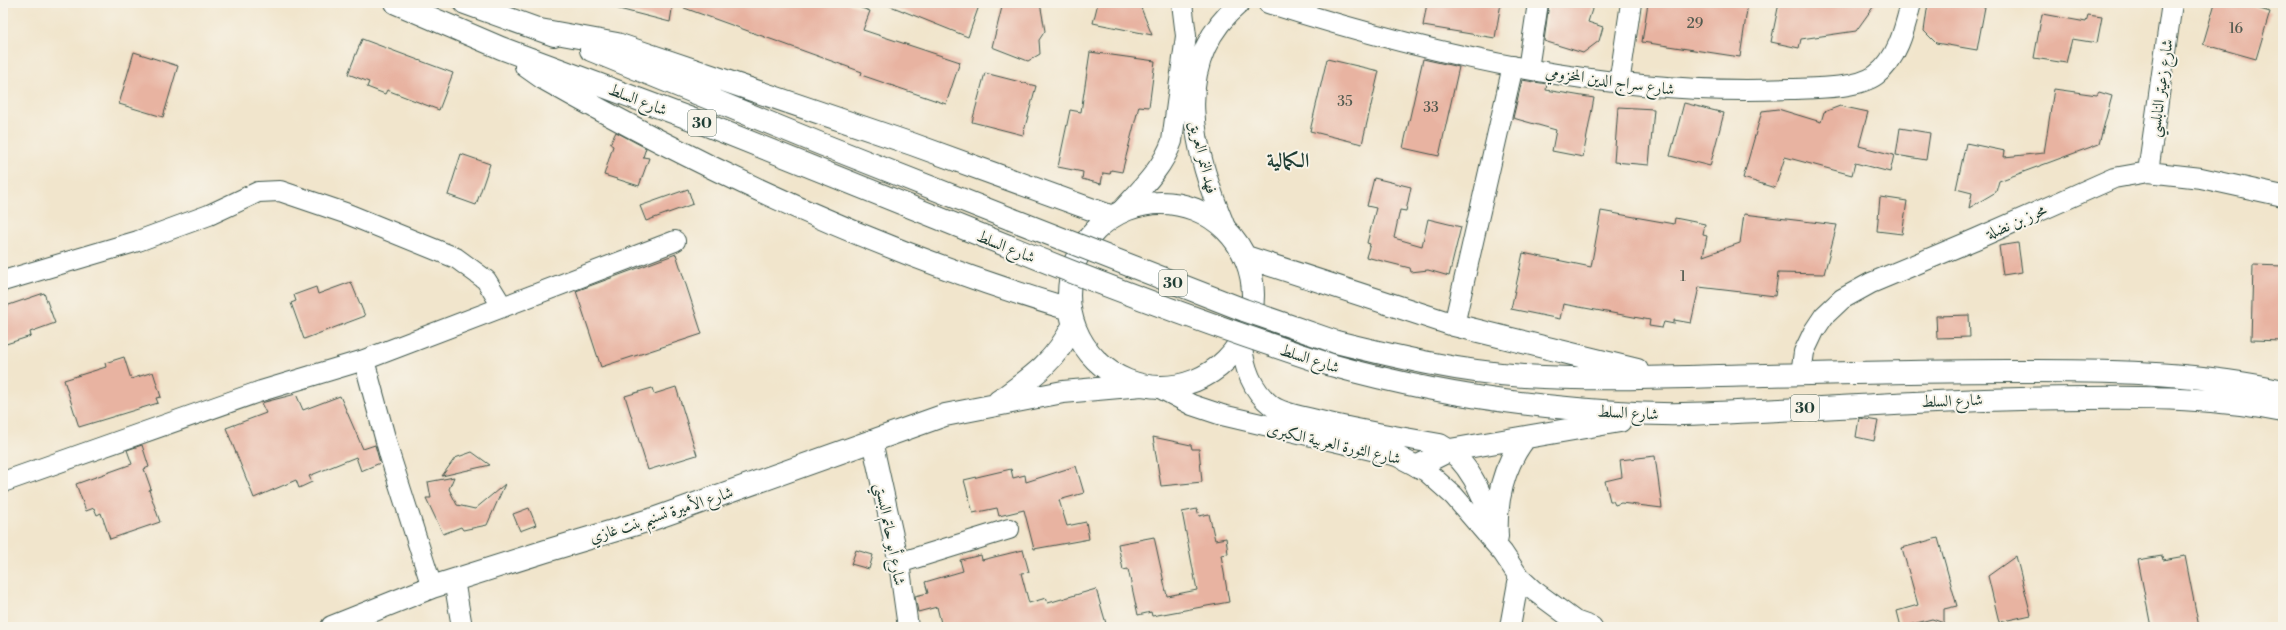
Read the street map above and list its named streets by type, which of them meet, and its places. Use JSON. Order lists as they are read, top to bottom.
{
  "streets": {
    "main road": ["شارع السلط", "30", "شارع الأميرة تسنيم بنت غازي"],
    "street": [
      "شارع سراج الدين المخزومي",
      "شارع زعيتر النابلسي",
      "فهد النمر العريق",
      "محرز بن نضلة",
      "شارع الثورة العربية الكبرى",
      "شارع أبو حاتم البستي"
    ]
  },
  "crossings": [
    ["شارع زعيتر النابلسي", "محرز بن نضلة"],
    ["شارع السلط", "محرز بن نضلة"],
    ["فهد النمر العريق", "شارع الأميرة تسنيم بنت غازي"],
    ["شارع الثورة العربية الكبرى", "شارع الأميرة تسنيم بنت غازي"],
    ["شارع الأميرة تسنيم بنت غازي", "شارع أبو حاتم البستي"]
  ],
  "districts": ["الكمالية"],
  "house_numbers": [
    "29",
    "16",
    "35",
    "33",
    "1"
  ]
}
